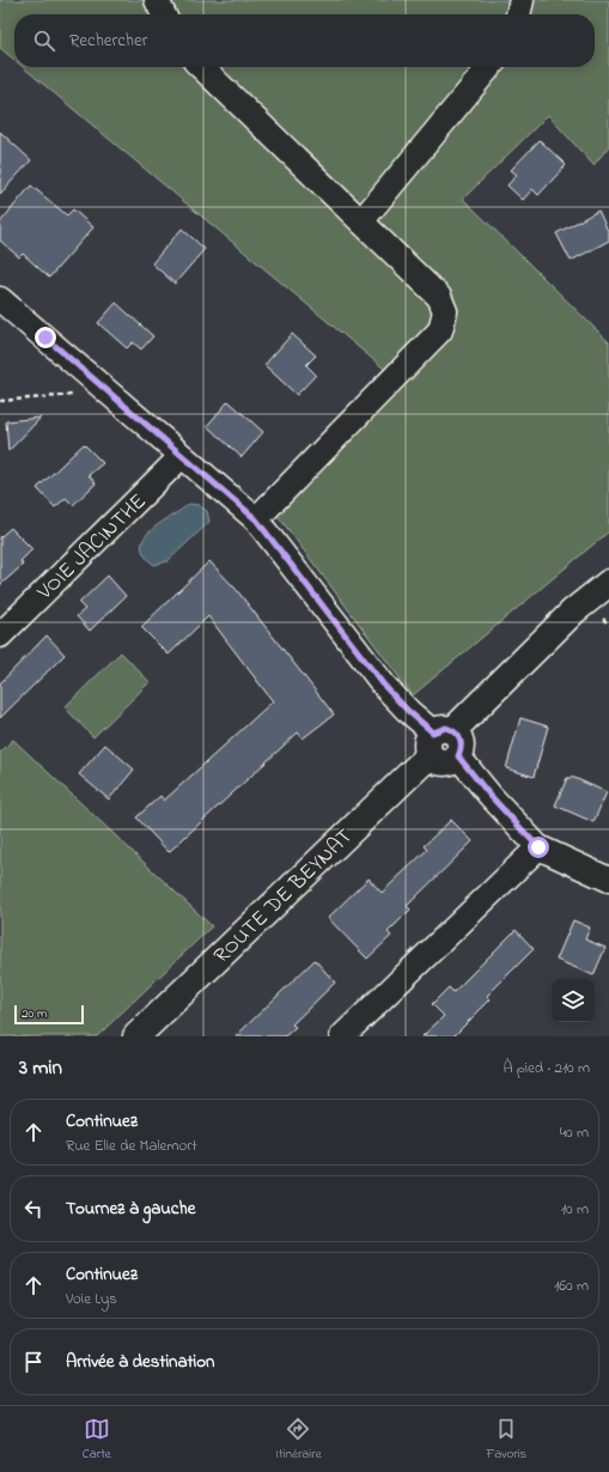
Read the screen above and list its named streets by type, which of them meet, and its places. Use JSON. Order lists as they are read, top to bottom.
{
  "streets": {
    "main road": ["ROUTE DE BEYNAT"],
    "street": ["VOIE JACINTHE"]
  },
  "scale_bar": "20 m",
  "page": {
    "search": "Rechercher",
    "scale": "20 m",
    "heading": ["3 min", "À pied · 210 m"],
    "list": [
      ["Continuez", "Rue Elie de Malemort", "40 m"],
      ["Tournez à gauche", "10 m"],
      ["Continuez", "Voie Lys", "160 m"],
      "Arrivée à destination"
    ],
    "nav": ["Carte", "Itinéraire", "Favoris"]
  }
}
